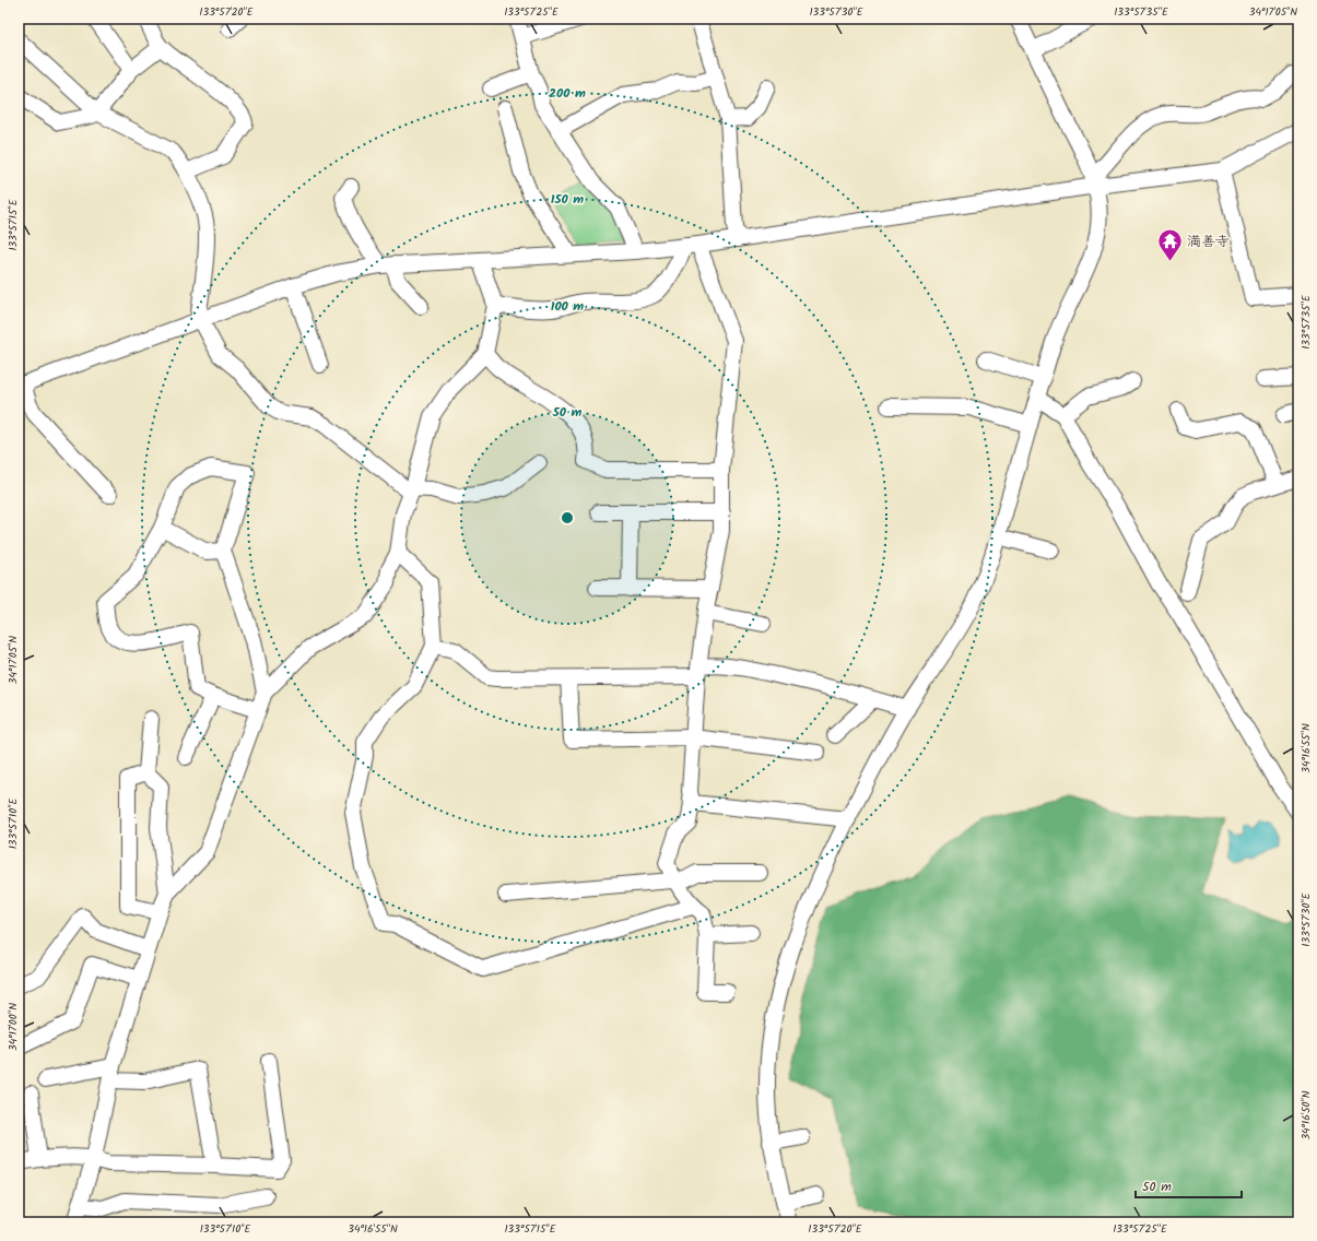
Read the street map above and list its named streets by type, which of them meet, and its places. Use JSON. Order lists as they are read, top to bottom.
{
  "places": {
    "temple": ["満善寺"]
  },
  "scale_bar": "50 m",
  "coordinates": [
    "133°57'20\"E",
    "133°57'25\"E",
    "133°57'30\"E",
    "133°57'35\"E",
    "34°17'05\"N",
    "133°57'15\"E",
    "34°16'55\"N",
    "133°57'10\"E",
    "34°17'00\"N",
    "34°16'50\"N"
  ],
  "rings": [
    "200 m",
    "150 m",
    "100 m",
    "50 m"
  ]
}
